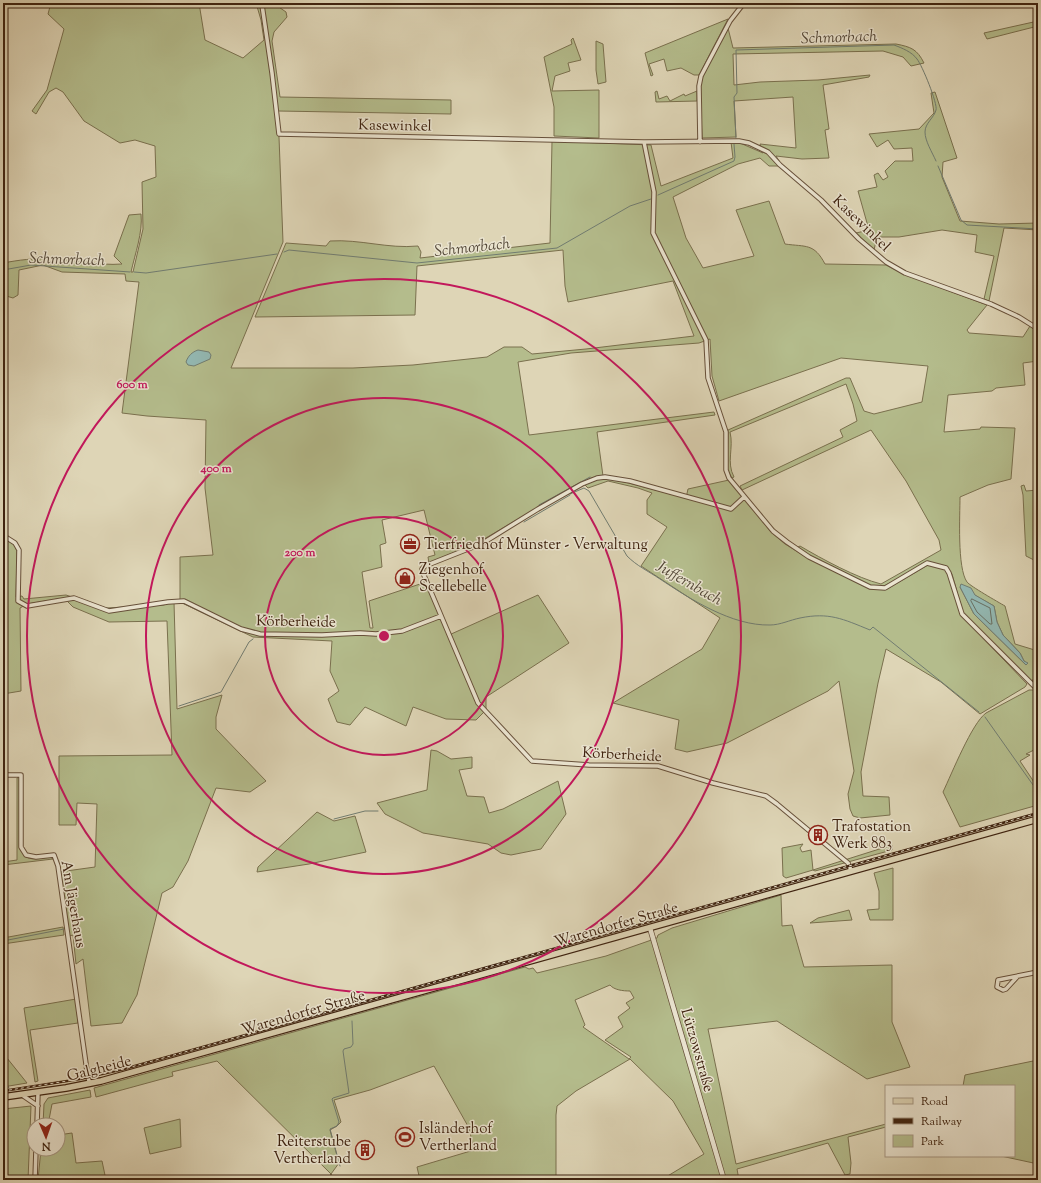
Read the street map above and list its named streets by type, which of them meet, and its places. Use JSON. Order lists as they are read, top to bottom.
{
  "streets": {
    "main road": ["Warendorfer Straße", "Galgheide"],
    "street": [
      "Kasewinkel",
      "Körberheide",
      "Am Jägerhaus",
      "Lützowstraße"
    ]
  },
  "crossings": [
    ["Körberheide", "Warendorfer Straße"],
    ["Am Jägerhaus", "Galgheide"],
    ["Warendorfer Straße", "Lützowstraße"],
    ["Warendorfer Straße", "Galgheide"]
  ],
  "water": ["Schmorbach", "Juffernbach"],
  "places": {
    "office": ["Tierfriedhof Münster - Verwaltung"],
    "shop": ["Ziegenhof Scellebelle"],
    "building": ["Trafostation Werk 883", "Reiterstube Vertherland"],
    "sports": ["Isländerhof Vertherland"]
  },
  "legend": ["Road", "Railway", "Park"],
  "north": "bottom",
  "rings": ["600 m", "400 m", "200 m"]
}
